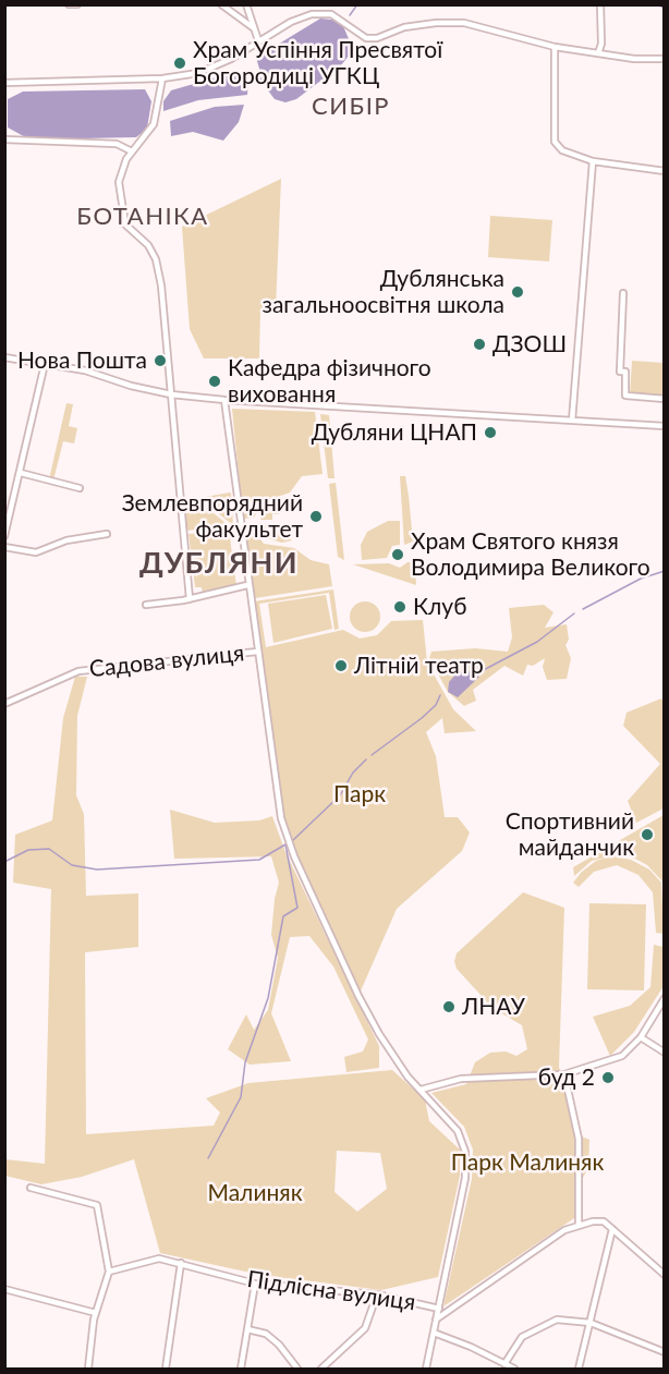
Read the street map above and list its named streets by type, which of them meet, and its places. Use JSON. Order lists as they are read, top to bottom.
{
  "streets": {
    "street": ["Садова вулиця", "Підлісна вулиця"]
  },
  "districts": ["СИБІР", "БОТАНІКА", "ДУБЛЯНИ"],
  "parks": ["Парк", "Парк Малиняк", "Малиняк"],
  "places": [
    "Храм Успіння Пресвятої Богородиці УГКЦ",
    "Дублянська загальноосвітня школа",
    "ДЗОШ",
    "Нова Пошта",
    "Кафедра фізичного виховання",
    "Дубляни ЦНАП",
    "Землевпорядний факультет",
    "Храм Святого князя Володимира Великого",
    "Клуб",
    "Літній театр",
    "Спортивний майданчик",
    "ЛНАУ",
    "буд 2"
  ]
}
